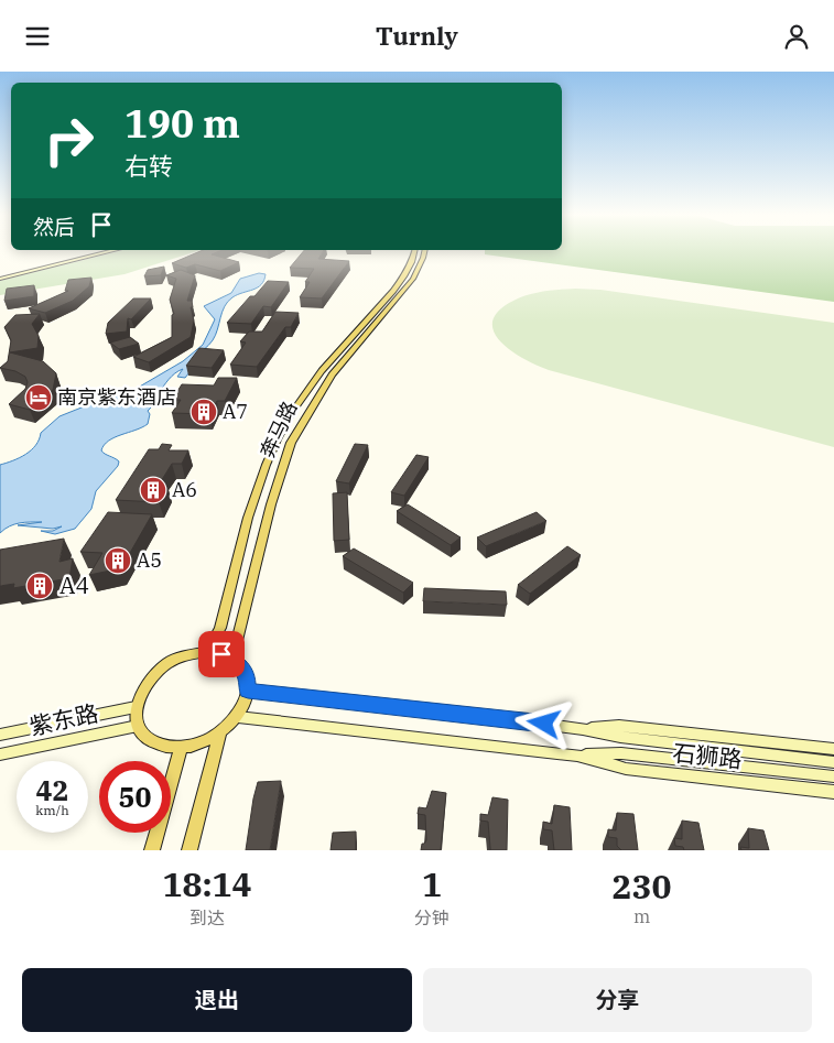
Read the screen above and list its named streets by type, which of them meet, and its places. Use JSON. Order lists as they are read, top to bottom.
{
  "streets": {
    "main road": ["奔马路", "紫东路", "石狮路"]
  },
  "crossings": [
    ["奔马路", "紫东路"],
    ["奔马路", "石狮路"],
    ["紫东路", "石狮路"]
  ],
  "places": {
    "hotel": ["南京紫东酒店"],
    "building": [
      "A7",
      "A6",
      "A5",
      "A4"
    ]
  },
  "page": {
    "header": "Turnly",
    "turn": ["190 m", "右转"],
    "then": "然后",
    "speed": "42 km/h",
    "limit": "50",
    "eta": [
      "18:14",
      "到达",
      "1",
      "分钟",
      "230",
      "m"
    ],
    "buttons": ["退出", "分享"]
  }
}
